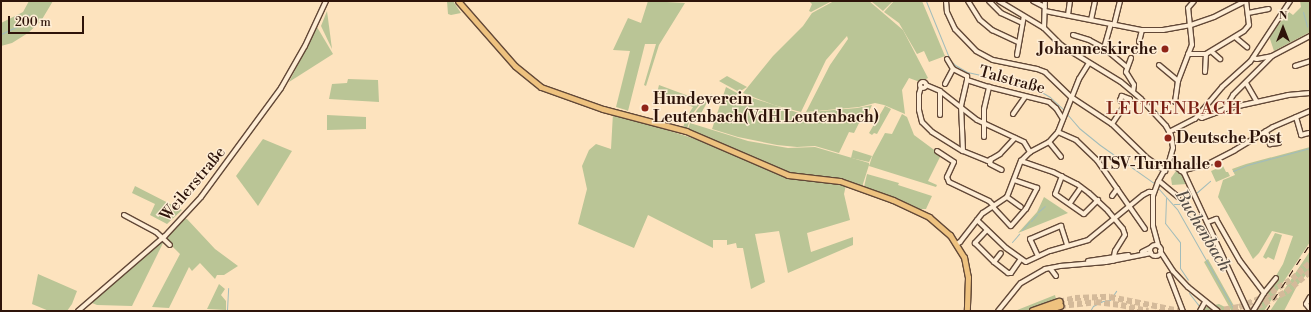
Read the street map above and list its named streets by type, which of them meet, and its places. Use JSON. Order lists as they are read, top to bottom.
{
  "streets": {
    "street": ["Talstraße", "Weilerstraße"]
  },
  "districts": ["LEUTENBACH"],
  "water": ["Buchenbach"],
  "places": [
    "Johanneskirche",
    "Hundeverein Leutenbach(VdH Leutenbach)",
    "Deutsche Post",
    "TSV-Turnhalle"
  ],
  "scale_bar": "200 m",
  "north": "top"
}
